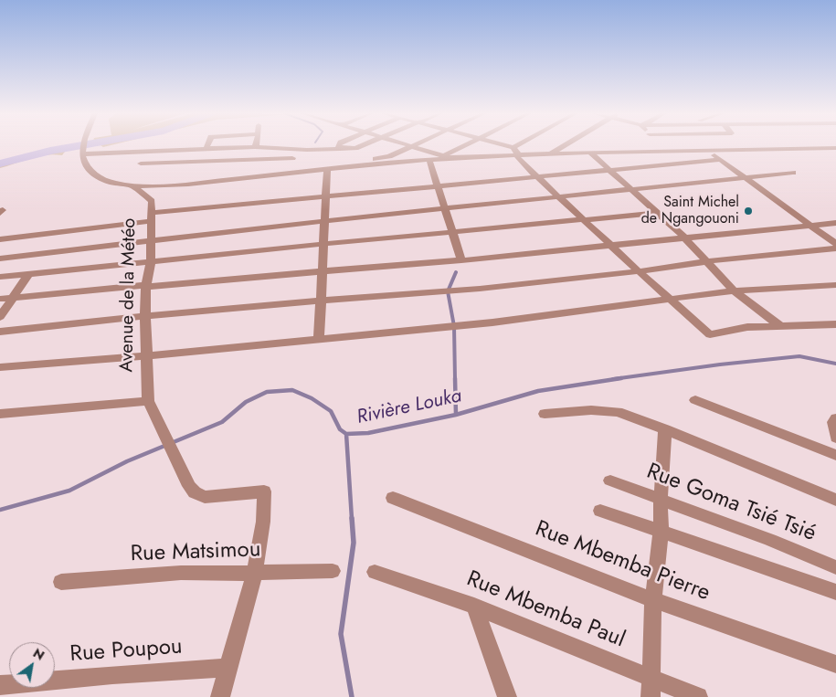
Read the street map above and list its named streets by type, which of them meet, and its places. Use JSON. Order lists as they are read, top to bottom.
{
  "streets": {
    "street": [
      "Avenue de la Météo",
      "Rue Goma Tsié Tsié",
      "Rue Matsimou",
      "Rue Mbemba Pierre",
      "Rue Mbemba Paul",
      "Rue Poupou"
    ]
  },
  "crossings": [
    ["Avenue de la Météo", "Rue Matsimou"],
    ["Avenue de la Météo", "Rue Poupou"]
  ],
  "water": ["Rivière Louka"],
  "places": ["Saint Michel de Ngangouoni"],
  "north": "top right"
}
